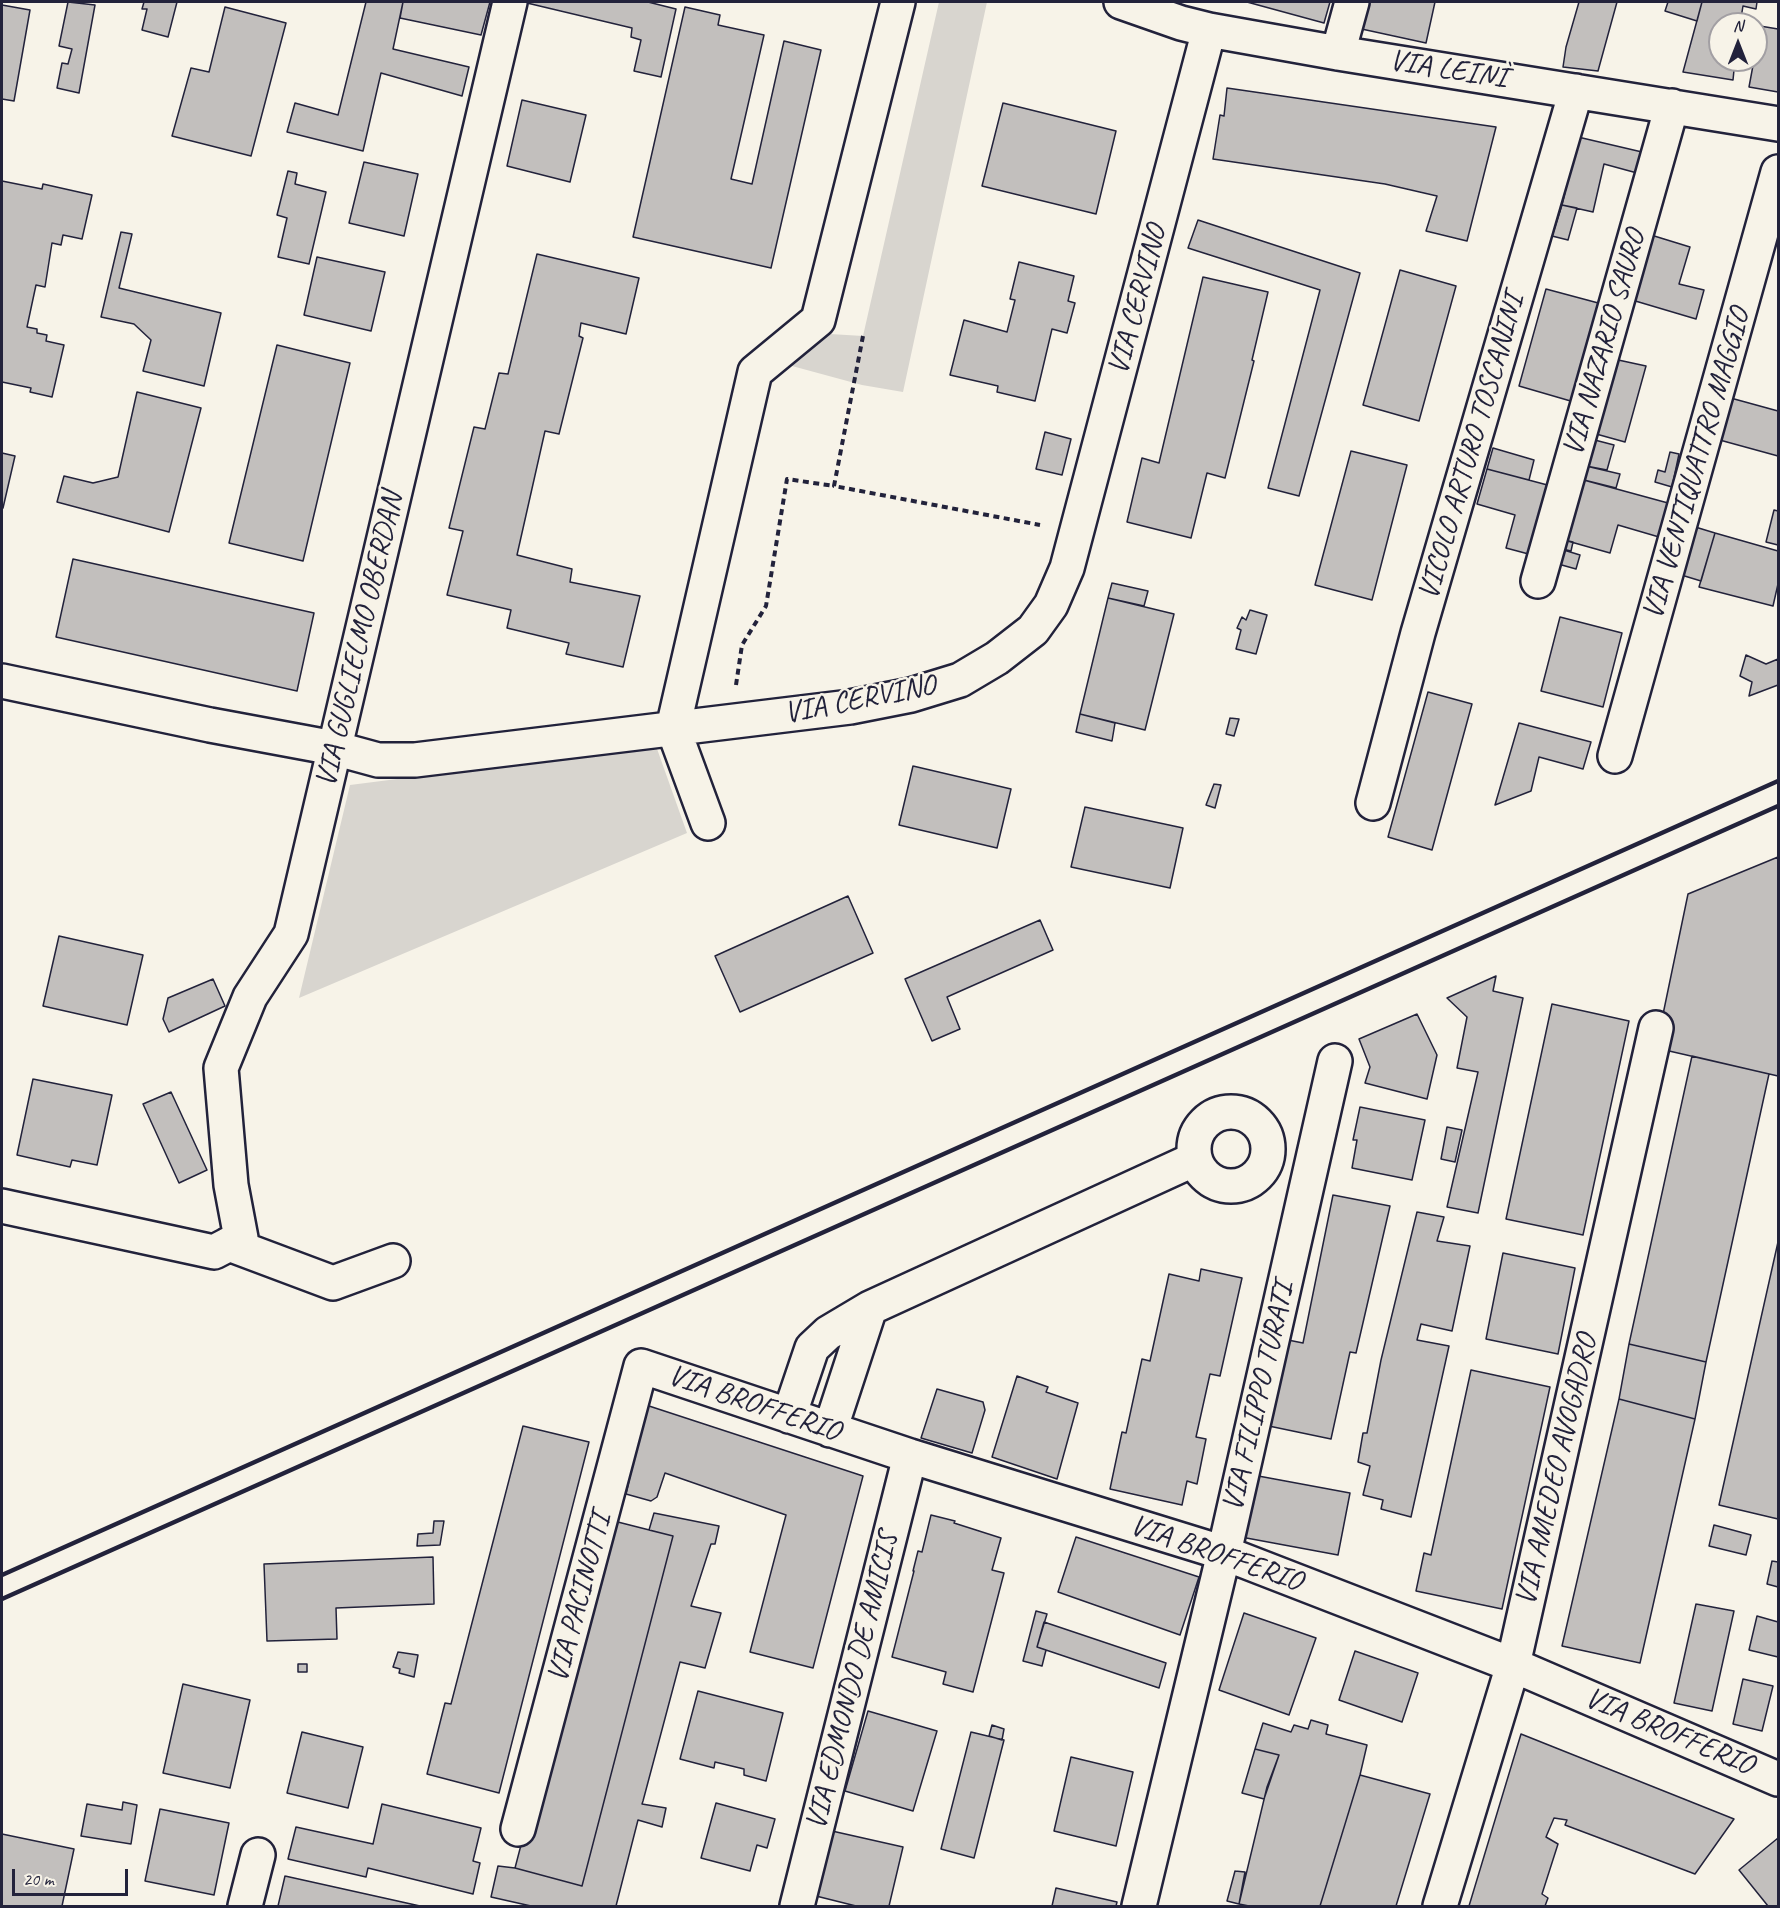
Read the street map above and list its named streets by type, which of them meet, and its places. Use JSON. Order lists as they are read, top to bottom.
{
  "streets": {
    "street": [
      "VIA LEINÌ",
      "VIA CERVINO",
      "VIA NAZARIO SAURO",
      "VICOLO ARTURO TOSCANINI",
      "VIA VENTIQUATTRO MAGGIO",
      "VIA GUGLIELMO OBERDAN",
      "VIA FILIPPO TURATI",
      "VIA BROFFERIO",
      "VIA AMEDEO AVOGADRO",
      "VIA PACINOTTI",
      "VIA EDMONDO DE AMICIS"
    ]
  },
  "crossings": [
    ["VIA LEINÌ", "VIA CERVINO"],
    ["VIA LEINÌ", "VIA NAZARIO SAURO"],
    ["VIA LEINÌ", "VICOLO ARTURO TOSCANINI"],
    ["VIA CERVINO", "VIA GUGLIELMO OBERDAN"],
    ["VIA FILIPPO TURATI", "VIA BROFFERIO"],
    ["VIA BROFFERIO", "VIA AMEDEO AVOGADRO"],
    ["VIA BROFFERIO", "VIA PACINOTTI"],
    ["VIA BROFFERIO", "VIA EDMONDO DE AMICIS"]
  ],
  "scale_bar": "20 m",
  "north": "top"
}
